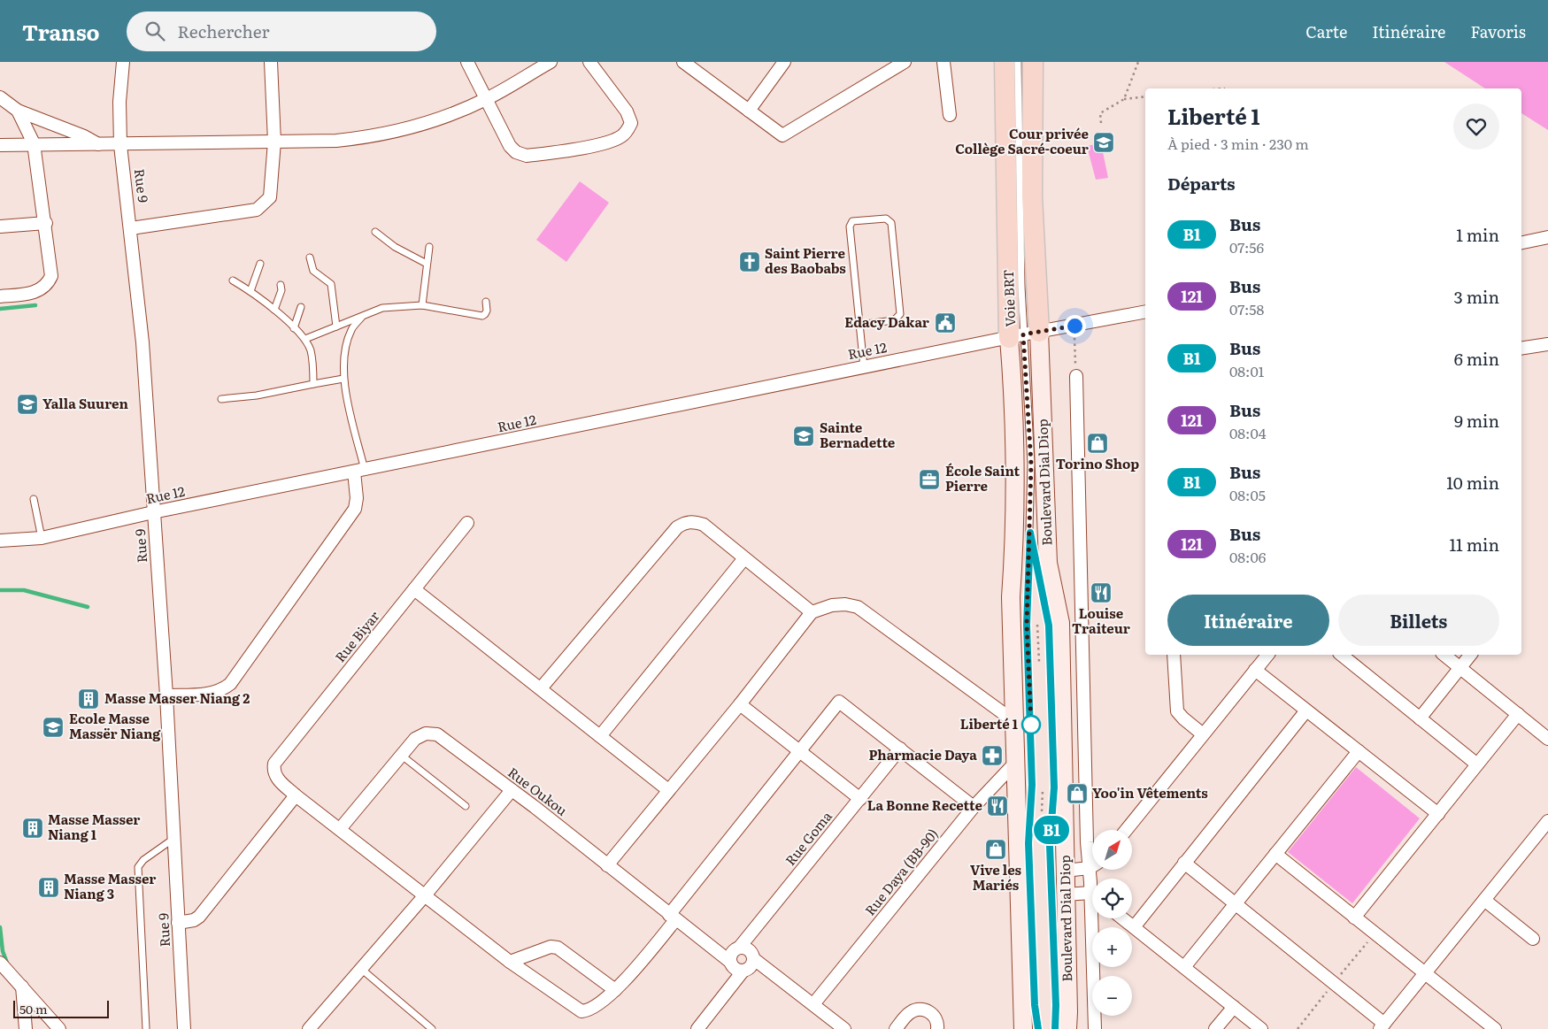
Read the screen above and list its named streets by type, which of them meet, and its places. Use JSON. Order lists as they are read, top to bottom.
{
  "streets": {
    "street": [
      "Rue 9",
      "Rue 12",
      "Boulevard Dial Diop",
      "Rue Biyar",
      "Rue Oukou",
      "Rue Goma",
      "Rue Daya (BB-90)"
    ],
    "lane": ["Voie BRT"]
  },
  "crossings": [
    ["Rue 9", "Rue 12"],
    ["Voie BRT", "Rue 12"],
    ["Voie BRT", "Boulevard Dial Diop"],
    ["Rue 12", "Boulevard Dial Diop"],
    ["Rue Oukou", "Rue Goma"]
  ],
  "places": {
    "school or university": [
      "Cour privée Collège Sacré-coeur",
      "Yalla Suuren",
      "Sainte Bernadette",
      "Ecole Masse Massër Niang"
    ],
    "church": ["Saint Pierre des Baobabs"],
    "public building": ["Edacy Dakar"],
    "shop": ["Torino Shop", "Yoo'in Vêtements", "Vive les Mariés"],
    "office": ["École Saint Pierre"],
    "restaurant": ["Louise Traiteur", "La Bonne Recette"],
    "building": ["Masse Masser Niang 2", "Masse Masser Niang 1", "Masse Masser Niang 3"],
    "other": ["Liberté 1"],
    "pharmacy": ["Pharmacie Daya"]
  },
  "lines": ["bus line B1"],
  "scale_bar": "50 m",
  "north": "top right",
  "page": {
    "header": "Transo",
    "search": "Rechercher",
    "nav": ["Carte", "Itinéraire", "Favoris"],
    "on_map": "B1",
    "heading": [
      ["Liberté 1", "À pied · 3 min · 230 m"],
      "Départs"
    ],
    "list": [
      {
        "mark": "B1",
        "name": "Bus",
        "note": "07:56",
        "value": "1 min"
      },
      {
        "mark": "121",
        "name": "Bus",
        "note": "07:58",
        "value": "3 min"
      },
      {
        "mark": "B1",
        "name": "Bus",
        "note": "08:01",
        "value": "6 min"
      },
      {
        "mark": "121",
        "name": "Bus",
        "note": "08:04",
        "value": "9 min"
      },
      {
        "mark": "B1",
        "name": "Bus",
        "note": "08:05",
        "value": "10 min"
      },
      {
        "mark": "121",
        "name": "Bus",
        "note": "08:06",
        "value": "11 min"
      }
    ],
    "buttons": ["Itinéraire", "Billets"],
    "map_buttons": ["+", "−"],
    "scale": "50 m"
  }
}
